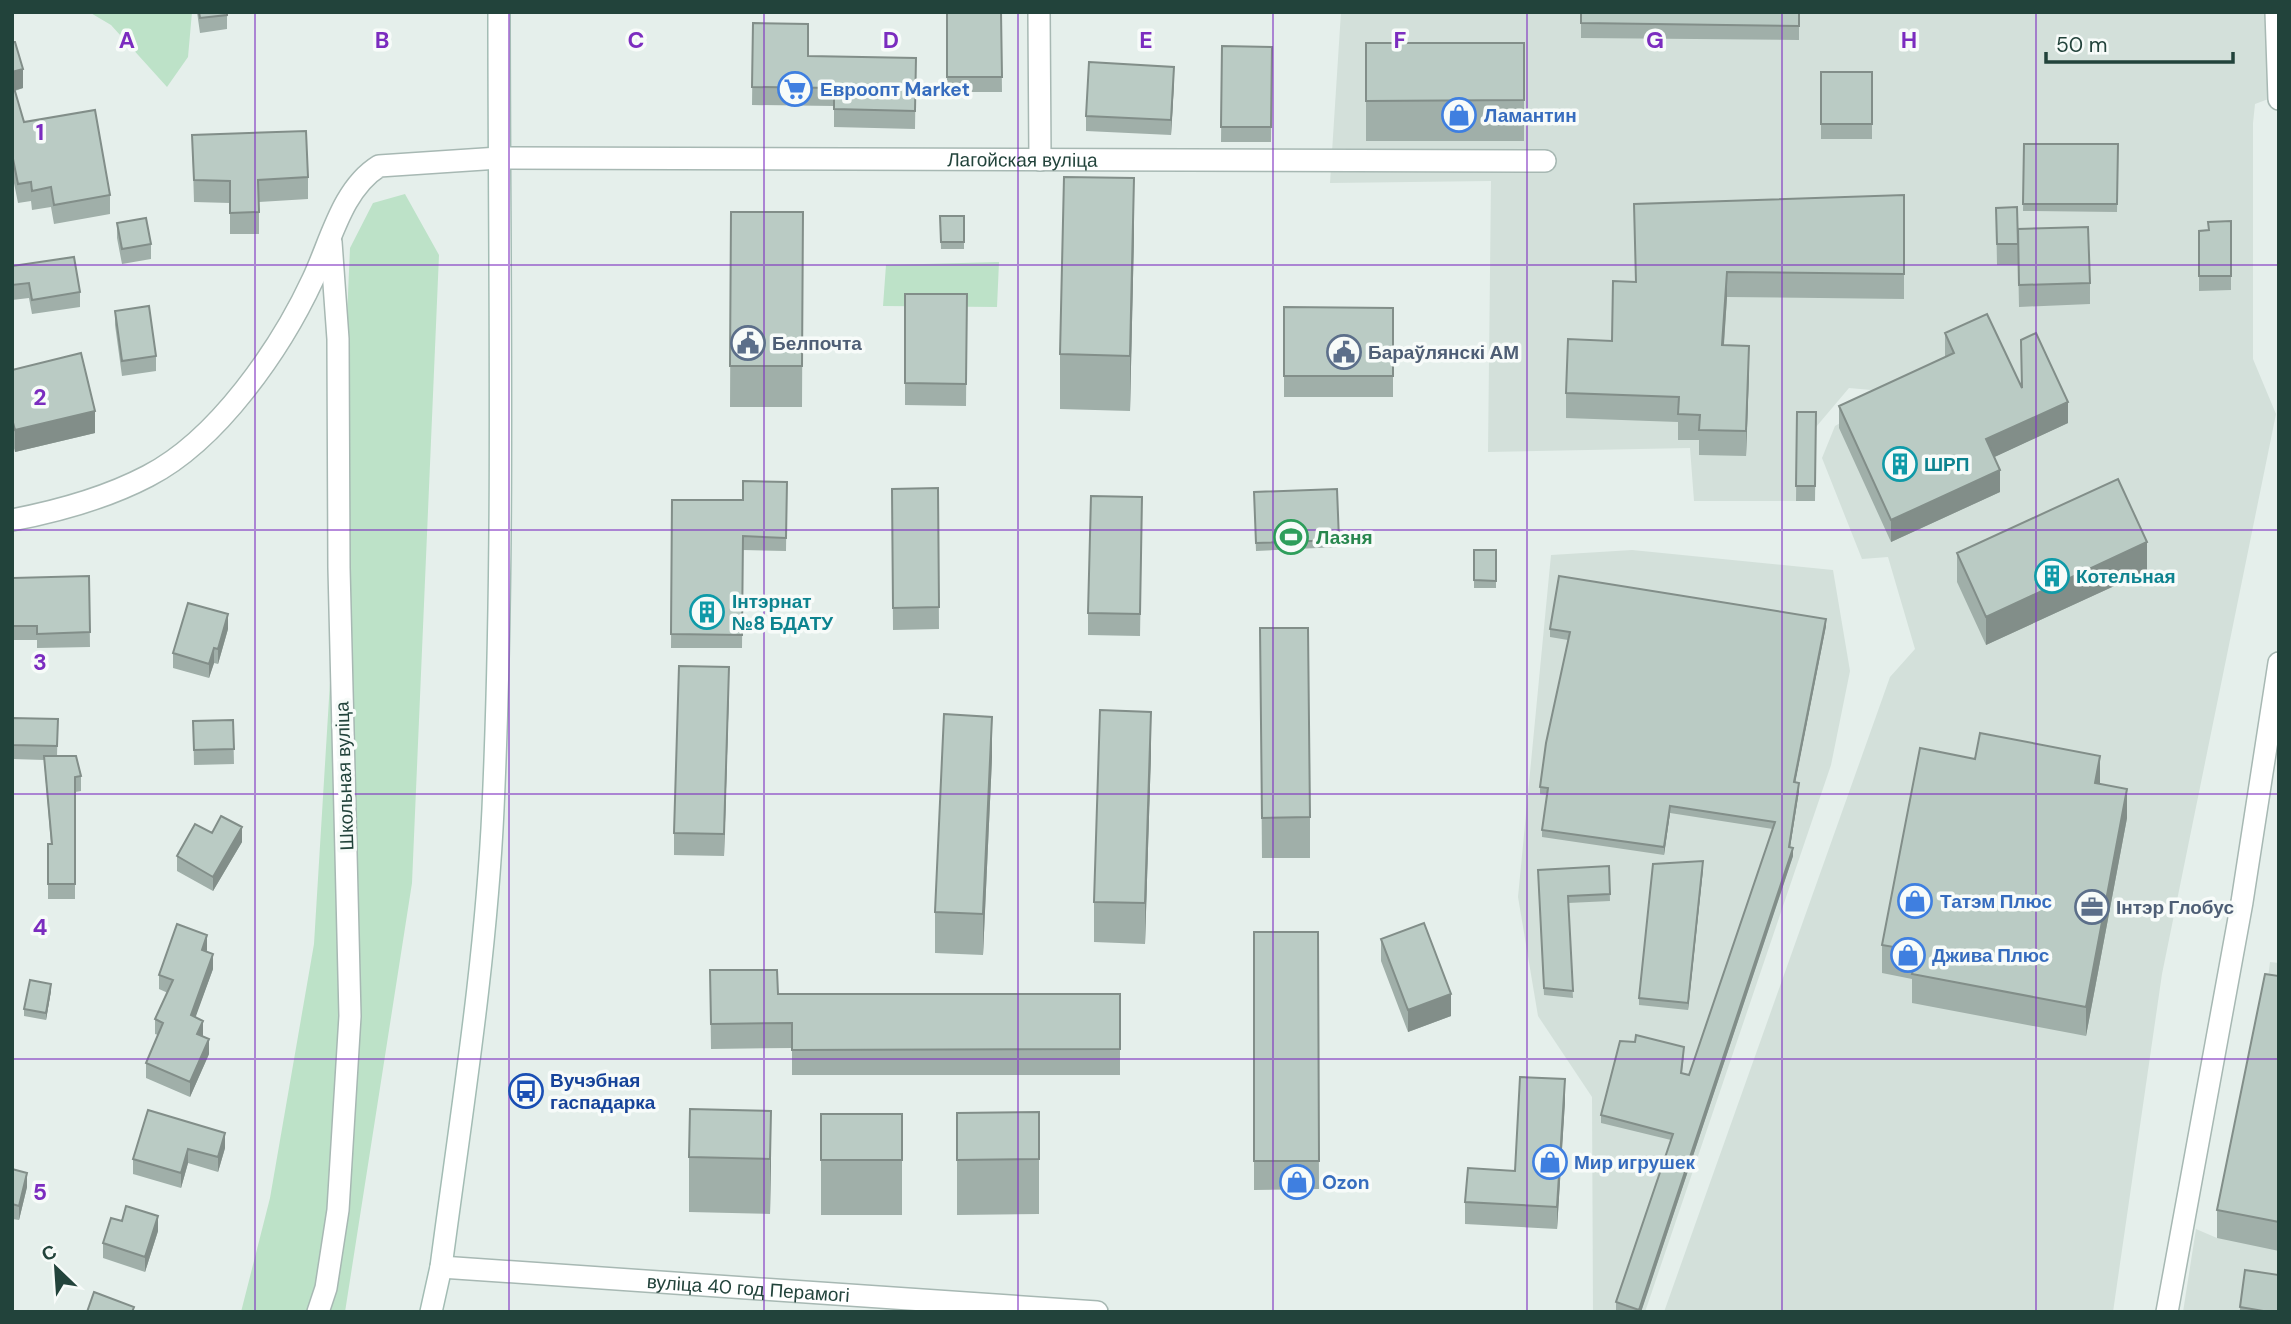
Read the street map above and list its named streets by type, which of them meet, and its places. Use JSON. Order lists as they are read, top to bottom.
{
  "streets": {
    "street": ["Лагойская вуліца", "Школьная вуліца", "вуліца 40 год Перамогі"]
  },
  "places": {
    "supermarket": ["Евроопт Market"],
    "shop": [
      "Ламантин",
      "Татэм Плюс",
      "Джива Плюс",
      "Мир игрушек",
      "Ozon"
    ],
    "public building": ["Белпочта", "Бараўлянскі АМ"],
    "building": ["ШРП", "Котельная", "Інтэрнат №8 БДАТУ"],
    "sports": ["Лазня"],
    "office": ["Інтэр Глобус"],
    "bus stop": ["Вучэбная гаспадарка"]
  },
  "scale_bar": "50 m",
  "north": "top left",
  "grid": {
    "columns": [
      "A",
      "B",
      "C",
      "D",
      "E",
      "F",
      "G",
      "H"
    ],
    "rows": [
      "1",
      "2",
      "3",
      "4",
      "5"
    ]
  }
}
